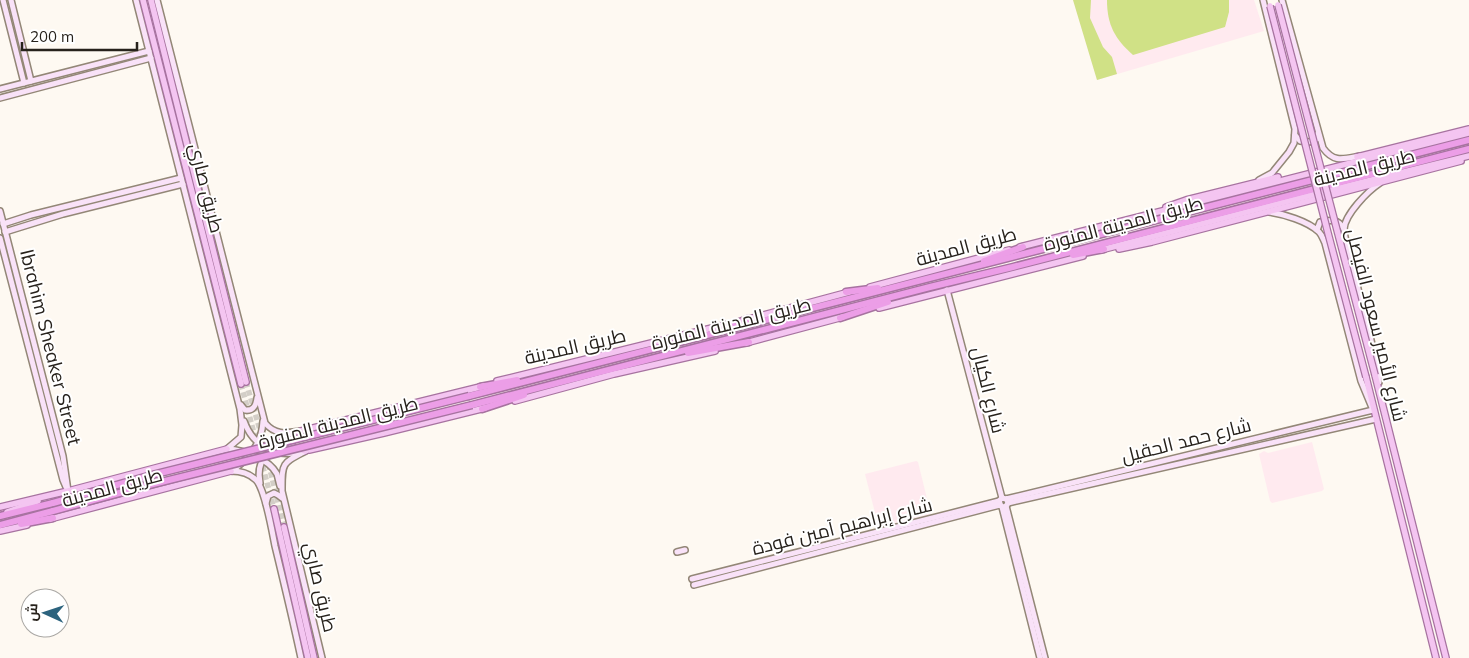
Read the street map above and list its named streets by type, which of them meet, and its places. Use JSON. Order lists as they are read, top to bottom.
{
  "streets": {
    "highway": ["طريق المدينة المنورة"],
    "main road": ["طريق المدينة", "طريق صاري", "شارع الأمير سعود الفيصل"],
    "street": [
      "Ibrahim Sheaker Street",
      "شارع الكيال",
      "شارع حمد الحقيل",
      "شارع إبراهيم آمين فودة"
    ]
  },
  "crossings": [
    ["طريق المدينة", "طريق صاري"],
    ["طريق المدينة", "طريق المدينة المنورة"],
    ["طريق المدينة", "شارع الأمير سعود الفيصل"],
    ["طريق المدينة", "شارع الكيال"],
    ["شارع الأمير سعود الفيصل", "شارع حمد الحقيل"],
    ["شارع الكيال", "شارع حمد الحقيل"],
    ["شارع الكيال", "شارع إبراهيم آمين فودة"],
    ["شارع حمد الحقيل", "شارع إبراهيم آمين فودة"]
  ],
  "scale_bar": "200 m",
  "north": "left"
}
